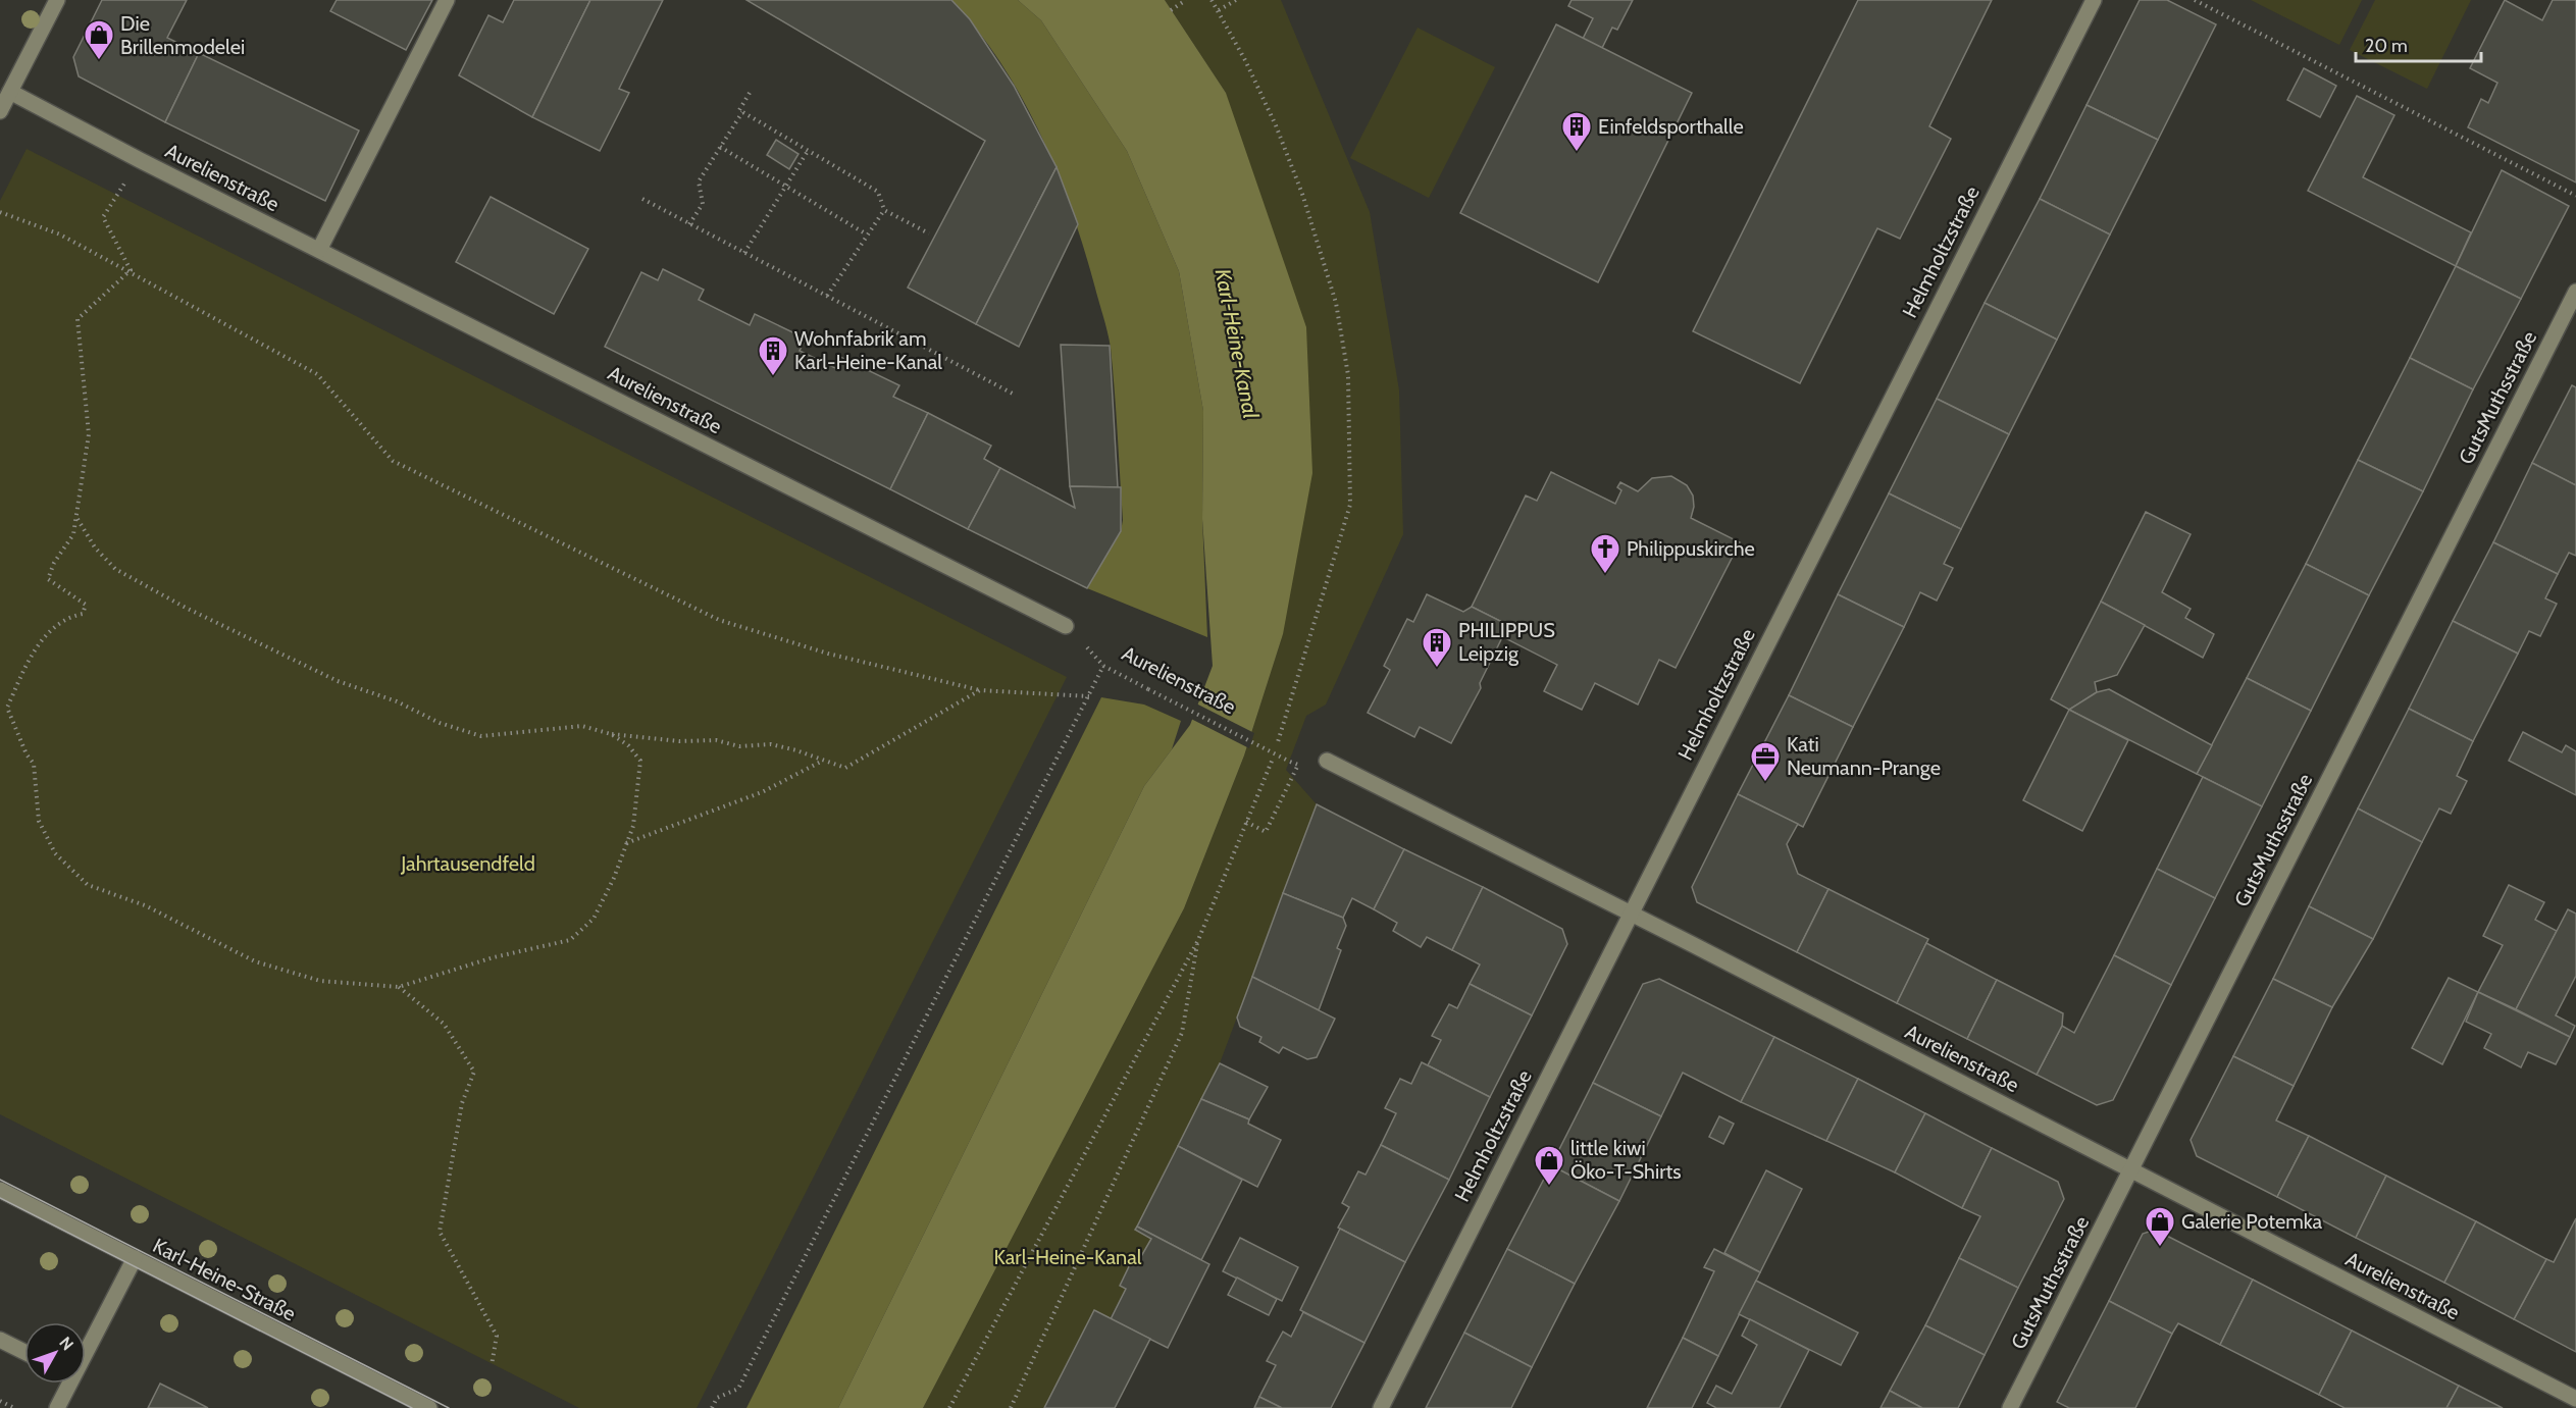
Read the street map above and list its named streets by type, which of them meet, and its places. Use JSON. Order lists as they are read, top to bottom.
{
  "streets": {
    "street": [
      "Aurelienstraße",
      "Helmholtzstraße",
      "GutsMuthsstraße",
      "Karl-Heine-Straße"
    ]
  },
  "crossings": [
    ["Aurelienstraße", "Helmholtzstraße"],
    ["Aurelienstraße", "GutsMuthsstraße"]
  ],
  "water": ["Karl-Heine-Kanal"],
  "parks": ["Jahrtausendfeld", "Karl-Heine-Kanal"],
  "places": {
    "shop": ["Die Brillenmodelei", "little kiwi Öko-T-Shirts", "Galerie Potemka"],
    "building": ["Einfeldsporthalle", "Wohnfabrik am Karl-Heine-Kanal", "PHILIPPUS Leipzig"],
    "church": ["Philippuskirche"],
    "office": ["Kati Neumann-Prange"]
  },
  "scale_bar": "20 m",
  "north": "top right"
}
